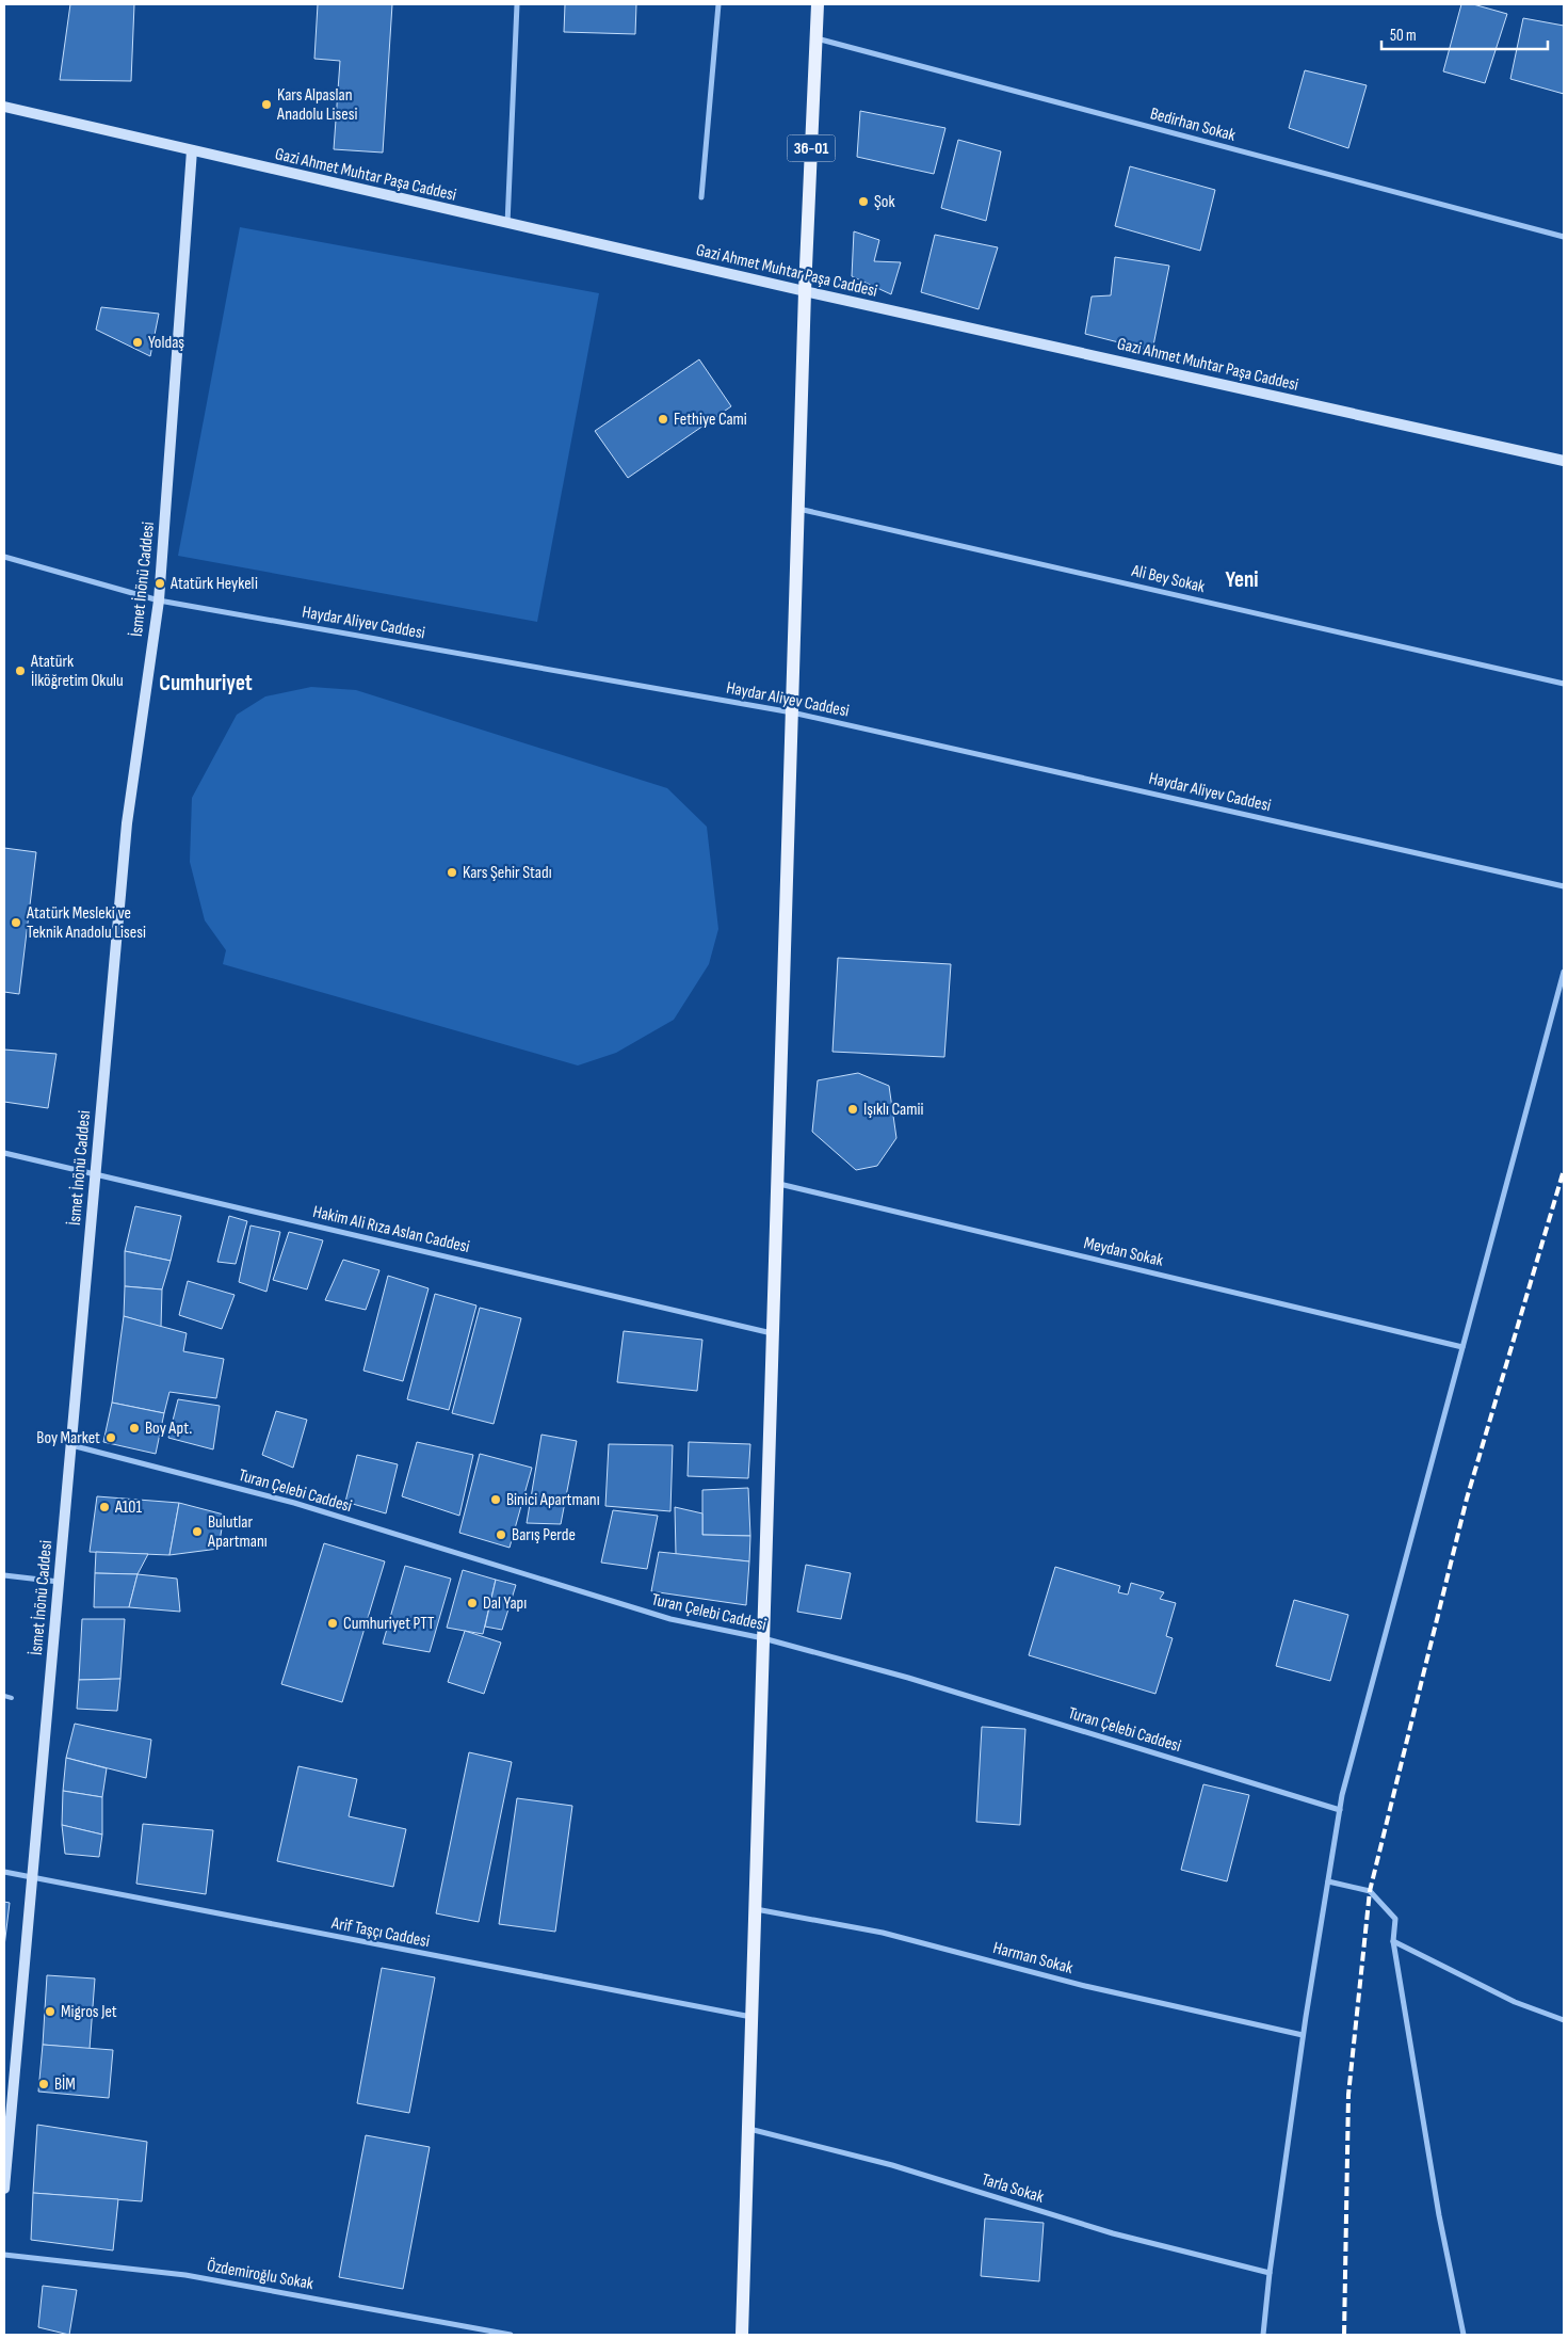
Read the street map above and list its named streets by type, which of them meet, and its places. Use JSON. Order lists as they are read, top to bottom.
{
  "streets": {
    "main road": ["36-01", "Gazi Ahmet Muhtar Paşa Caddesi", "İsmet İnönü Caddesi"],
    "street": [
      "Bedirhan Sokak",
      "Ali Bey Sokak",
      "Haydar Aliyev Caddesi",
      "Hakim Ali Rıza Aslan Caddesi",
      "Meydan Sokak",
      "Turan Çelebi Caddesi",
      "Arif Taşçı Caddesi",
      "Harman Sokak",
      "Tarla Sokak",
      "Özdemiroğlu Sokak"
    ]
  },
  "crossings": [
    ["Bedirhan Sokak", "36-01"],
    ["36-01", "Gazi Ahmet Muhtar Paşa Caddesi"],
    ["Gazi Ahmet Muhtar Paşa Caddesi", "İsmet İnönü Caddesi"],
    ["İsmet İnönü Caddesi", "Haydar Aliyev Caddesi"],
    ["İsmet İnönü Caddesi", "Hakim Ali Rıza Aslan Caddesi"],
    ["İsmet İnönü Caddesi", "Turan Çelebi Caddesi"],
    ["İsmet İnönü Caddesi", "Arif Taşçı Caddesi"]
  ],
  "districts": ["Yeni", "Cumhuriyet"],
  "places": [
    "Kars Alpaslan Anadolu Lisesi",
    "Şok",
    "Yoldaş",
    "Fethiye Cami",
    "Atatürk Heykeli",
    "Atatürk İlköğretim Okulu",
    "Kars Şehir Stadı",
    "Atatürk Mesleki ve Teknik Anadolu Lisesi",
    "Işıklı Camii",
    "Boy Apt.",
    "Boy Market",
    "Binici Apartmanı",
    "A101",
    "Bulutlar Apartmanı",
    "Barış Perde",
    "Dal Yapı",
    "Cumhuriyet PTT",
    "Migros Jet",
    "BİM"
  ],
  "scale_bar": "50 m"
}
